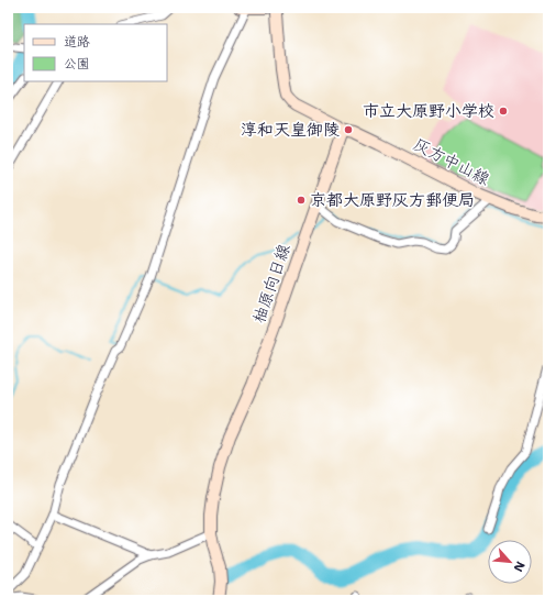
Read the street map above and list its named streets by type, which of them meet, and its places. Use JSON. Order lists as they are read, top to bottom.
{
  "streets": {
    "main road": ["灰方中山線", "柚原向日線"]
  },
  "crossings": [
    ["灰方中山線", "柚原向日線"]
  ],
  "places": ["市立大原野小学校", "淳和天皇御陵", "京都大原野灰方郵便局"],
  "legend": ["道路", "公園"],
  "north": "bottom right"
}
